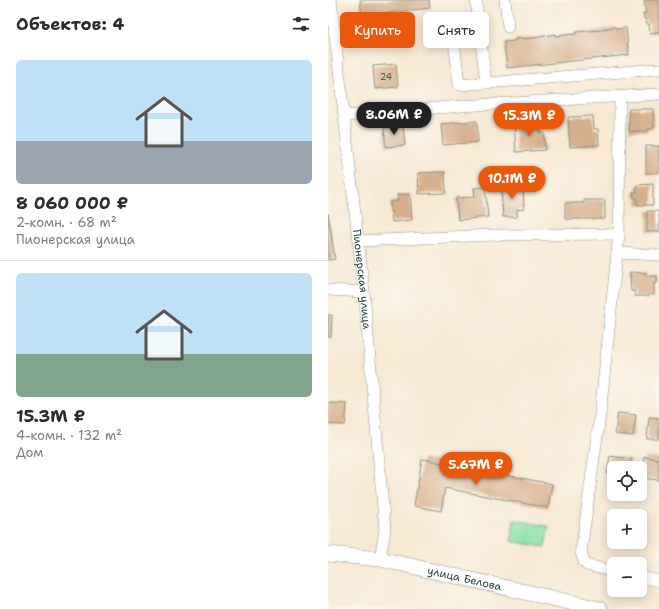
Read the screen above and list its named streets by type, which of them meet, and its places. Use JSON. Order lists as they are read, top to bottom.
{
  "streets": {
    "main road": ["улица Белова"],
    "street": ["Пионерская улица"]
  },
  "crossings": [
    ["Пионерская улица", "улица Белова"]
  ],
  "house_numbers": ["24"],
  "page": {
    "heading": "Объектов: 4",
    "chip": ["Купить", "Снять"],
    "list": [
      {
        "name": "8 060 000 ₽",
        "note": "2-комн. · 68 m² · Пионерская улица"
      },
      {
        "name": "15.3M ₽",
        "note": "4-комн. · 132 m² · Дом"
      }
    ],
    "price": [
      "8.06M ₽",
      "15.3M ₽",
      "10.1M ₽",
      "5.67M ₽"
    ],
    "map_buttons": ["+", "−"]
  }
}
